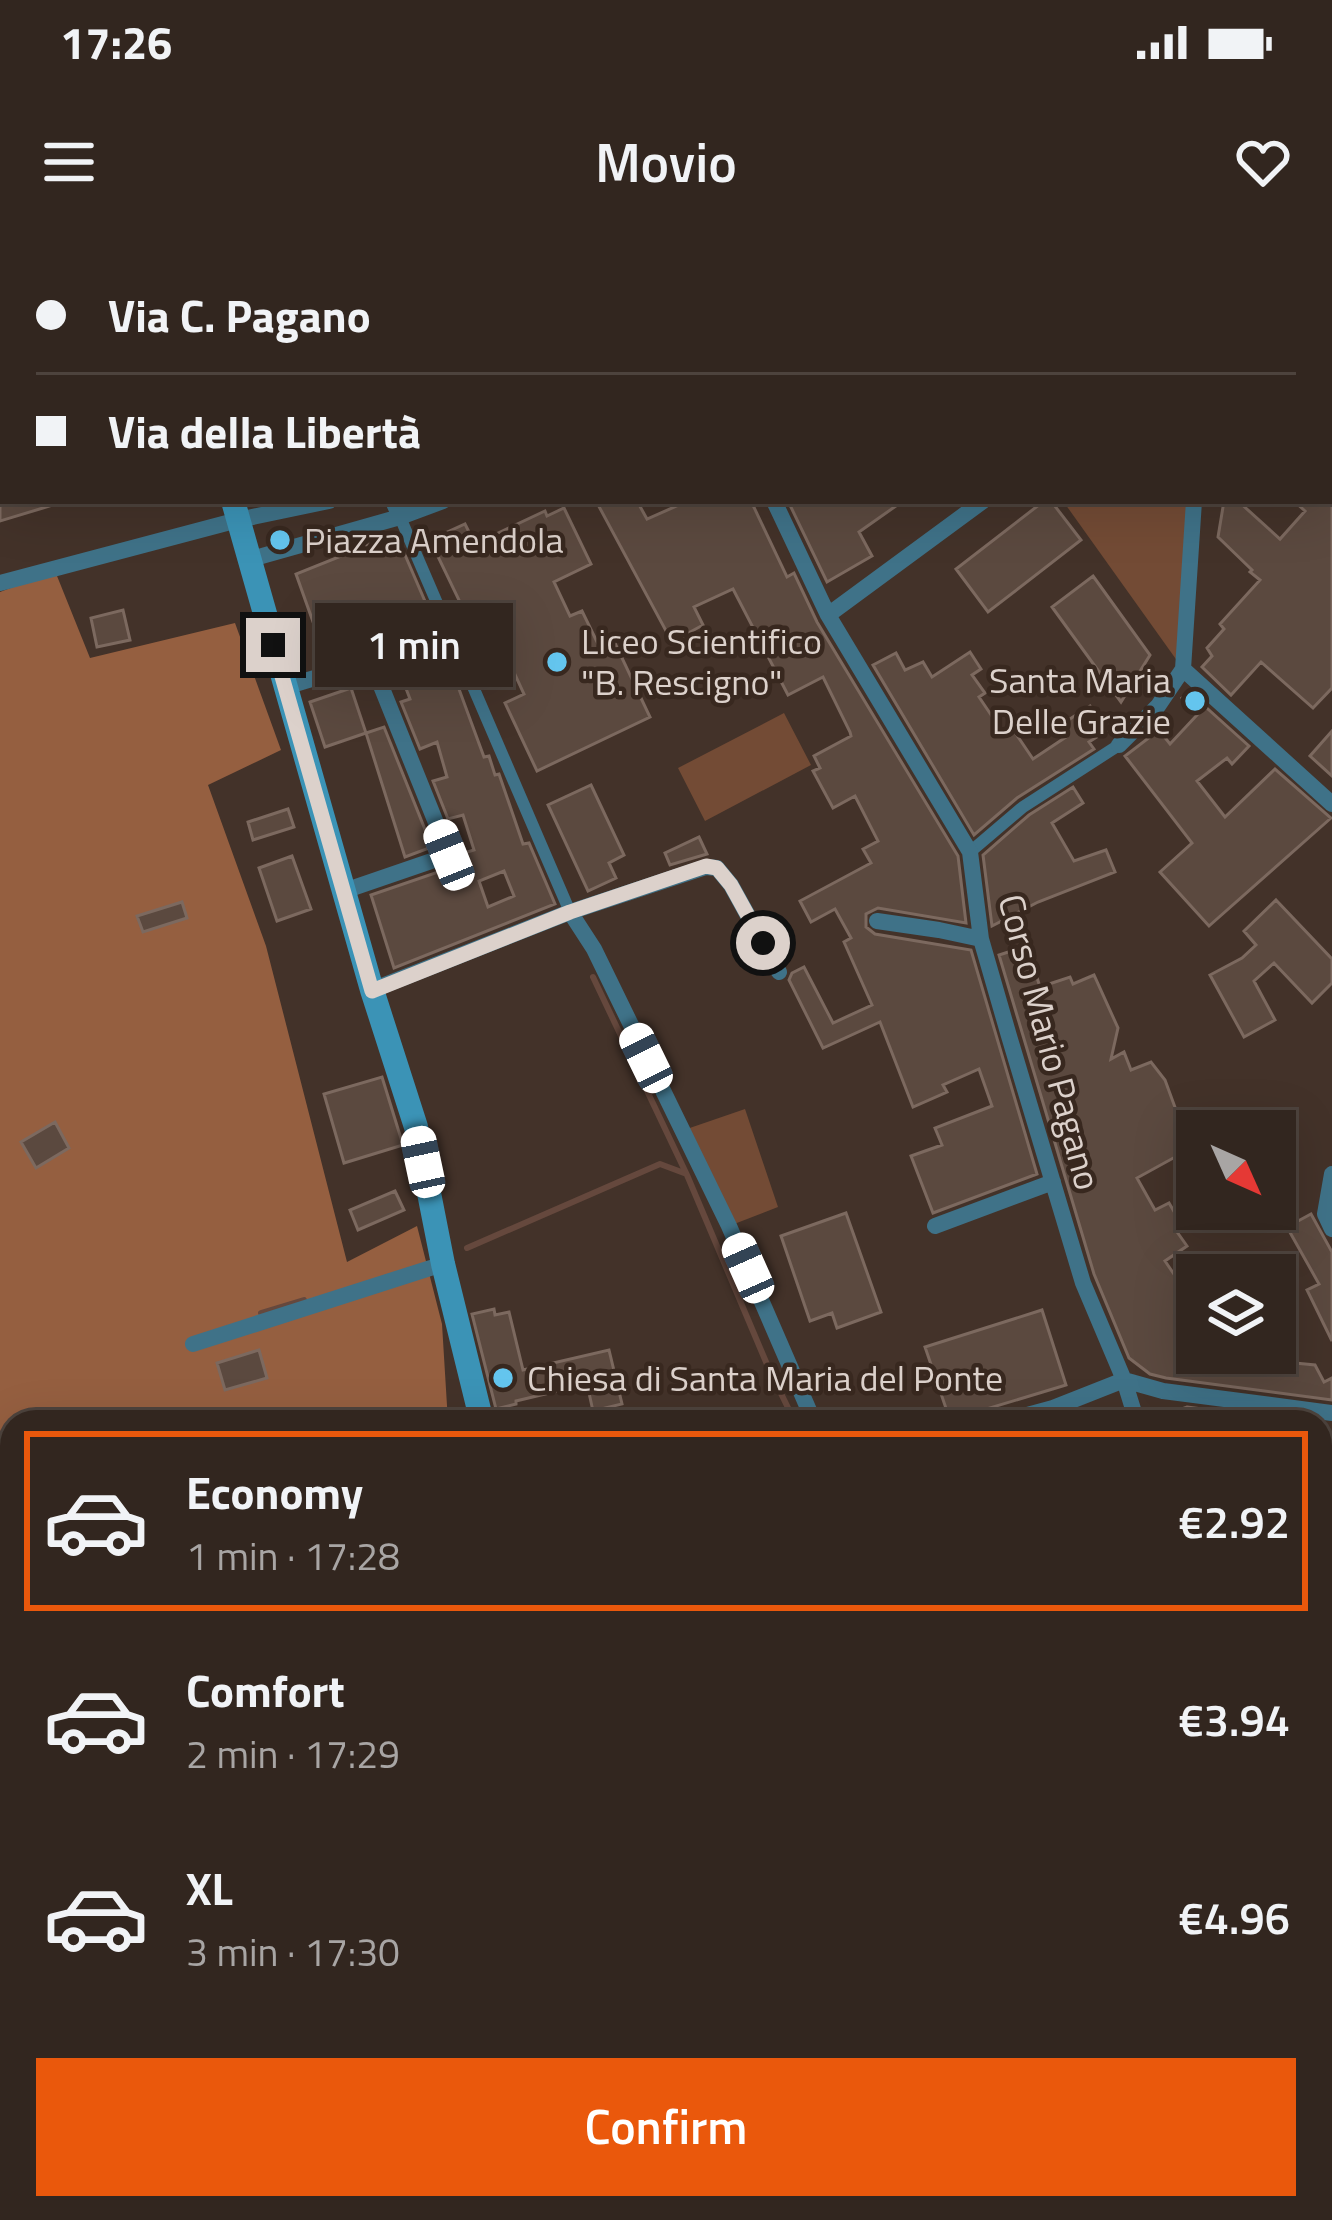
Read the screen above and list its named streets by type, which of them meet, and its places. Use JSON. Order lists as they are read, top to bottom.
{
  "streets": {
    "street": ["Corso Mario Pagano"]
  },
  "places": [
    "Piazza Amendola",
    "Liceo Scientifico \"B. Rescigno\"",
    "Santa Maria Delle Grazie",
    "Chiesa di Santa Maria del Ponte"
  ],
  "north": "bottom right",
  "page": {
    "status": "17:26",
    "header": "Movio",
    "banner": ["Via C. Pagano", "Via della Libertà"],
    "bubble": "1 min",
    "list": [
      {
        "name": "Economy",
        "note": "1 min · 17:28",
        "value": "€2.92"
      },
      {
        "name": "Comfort",
        "note": "2 min · 17:29",
        "value": "€3.94"
      },
      {
        "name": "XL",
        "note": "3 min · 17:30",
        "value": "€4.96"
      }
    ],
    "buttons": "Confirm"
  }
}
